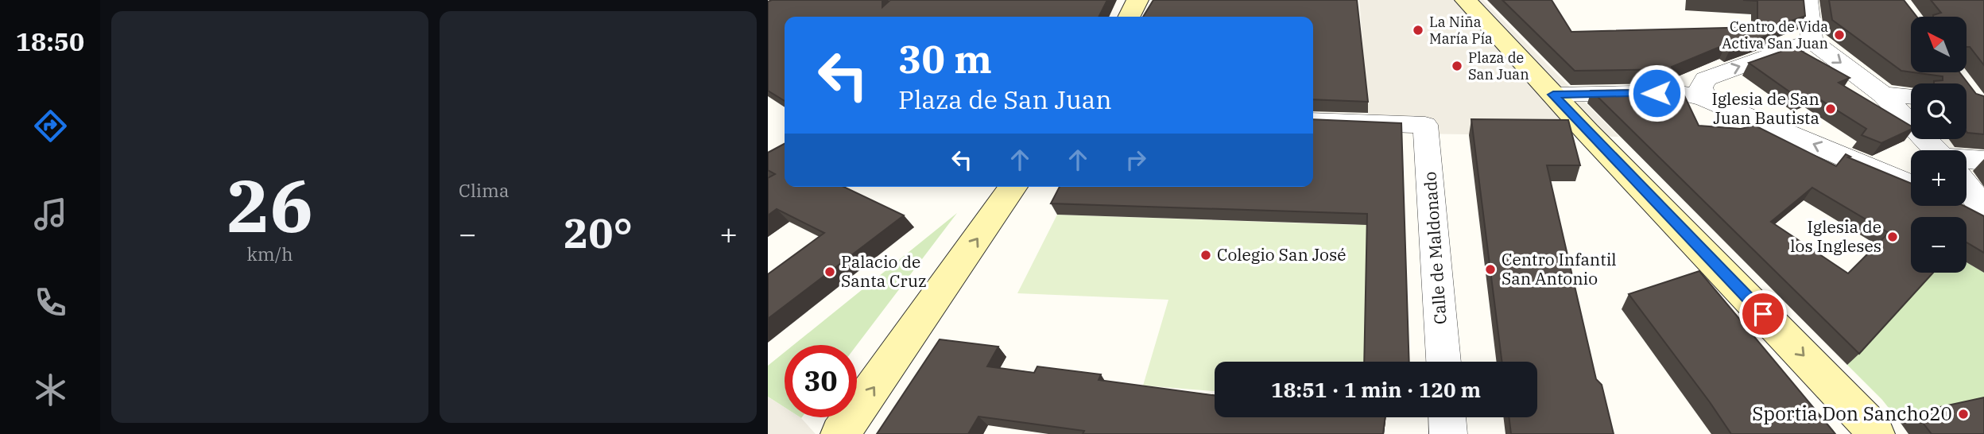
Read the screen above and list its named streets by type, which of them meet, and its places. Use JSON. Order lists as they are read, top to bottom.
{
  "streets": {
    "street": ["Calle de Maldonado"]
  },
  "places": [
    "La Niña María Pía",
    "Centro de Vida Activa San Juan",
    "Plaza de San Juan",
    "Iglesia de San Juan Bautista",
    "Iglesia de los Ingleses",
    "Colegio San José",
    "Centro Infantil San Antonio",
    "Palacio de Santa Cruz",
    "Sportia Don Sancho20"
  ],
  "north": "top left",
  "page": {
    "tabs": "18:50",
    "tile": [
      ["26", "km/h"],
      "Clima"
    ],
    "map_buttons": ["+", "−"],
    "turn": ["30 m", "Plaza de San Juan"],
    "heat": ["−", "20°", "+"],
    "limit": "30",
    "trip": "18:51 · 1 min · 120 m"
  }
}
